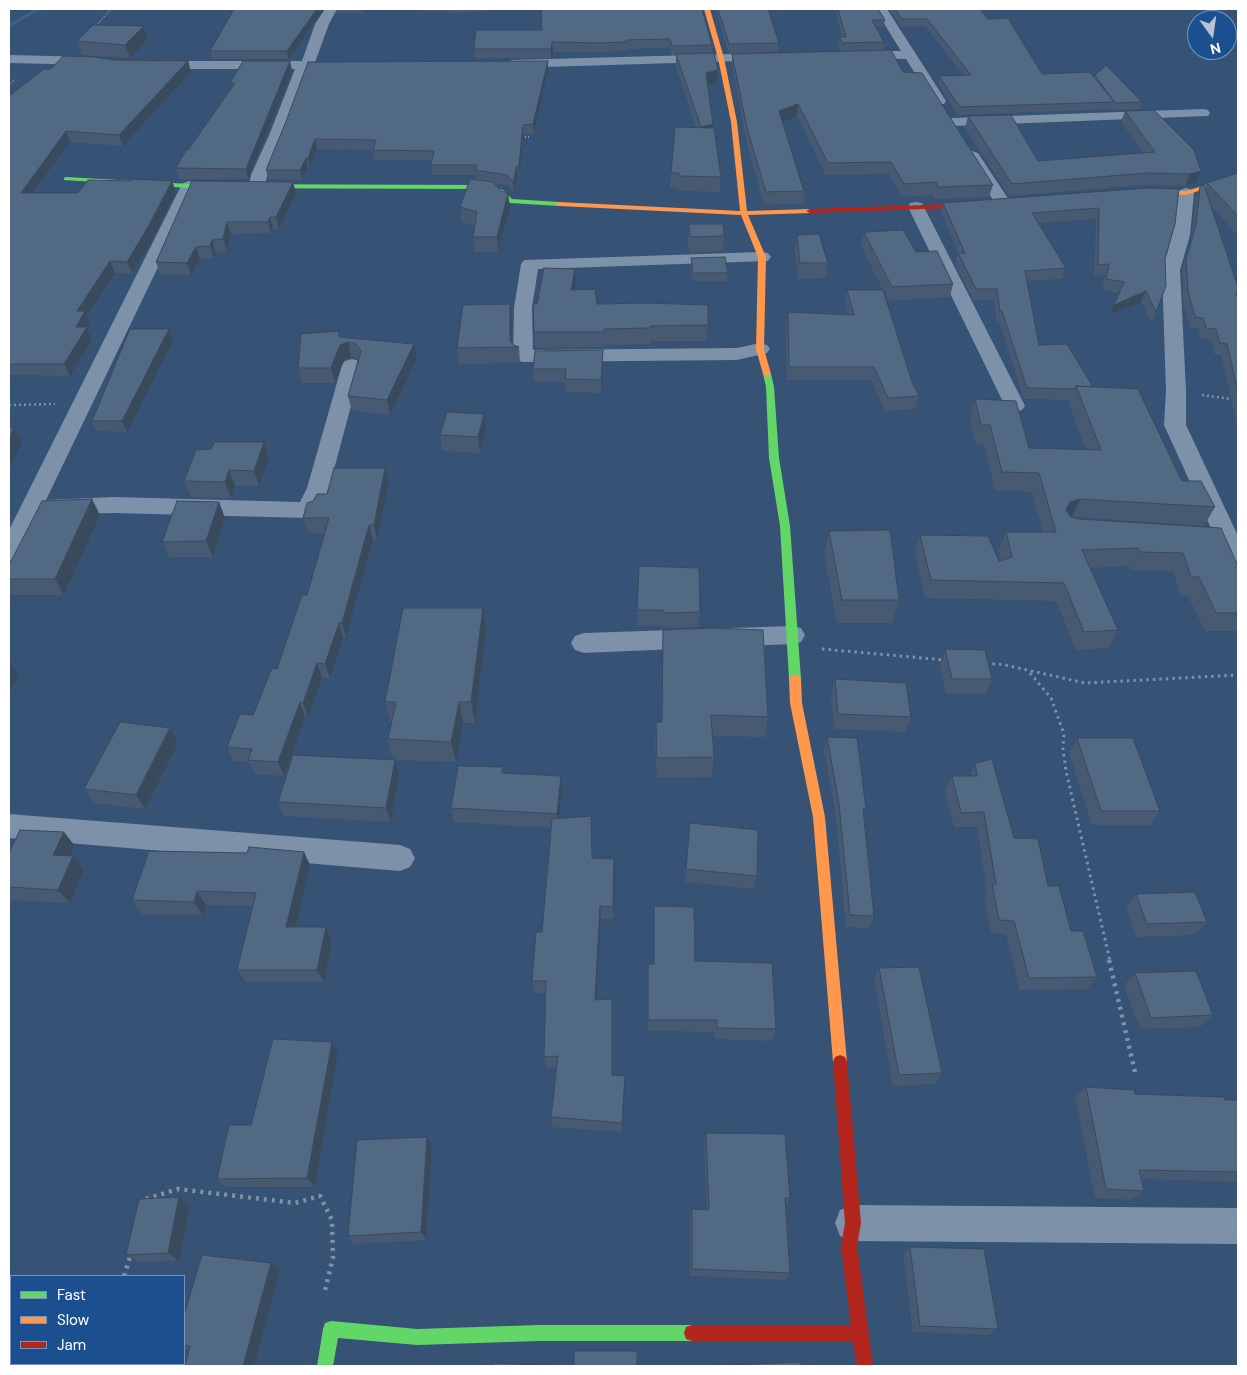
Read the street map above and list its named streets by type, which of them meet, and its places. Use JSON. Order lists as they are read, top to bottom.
{
  "legend": ["Fast", "Slow", "Jam"],
  "north": "bottom"
}
